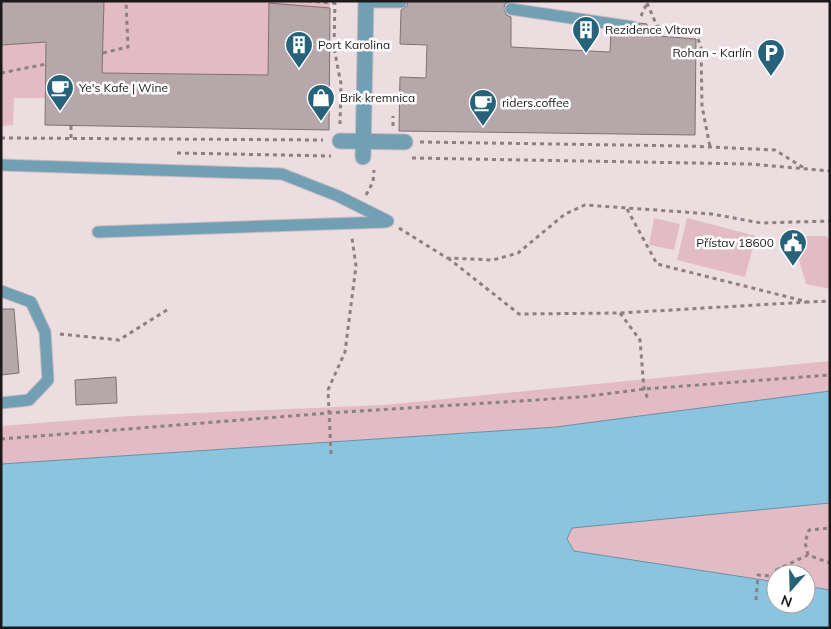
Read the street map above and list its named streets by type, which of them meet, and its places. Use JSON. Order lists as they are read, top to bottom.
{
  "places": {
    "building": ["Rezidence Vltava", "Port Karolina"],
    "parking": ["Rohan - Karlín"],
    "cafe": ["Ye's Kafe | Wine", "riders.coffee"],
    "shop": ["Brik kremnica"],
    "public building": ["Přístav 18600"]
  },
  "north": "bottom"
}
